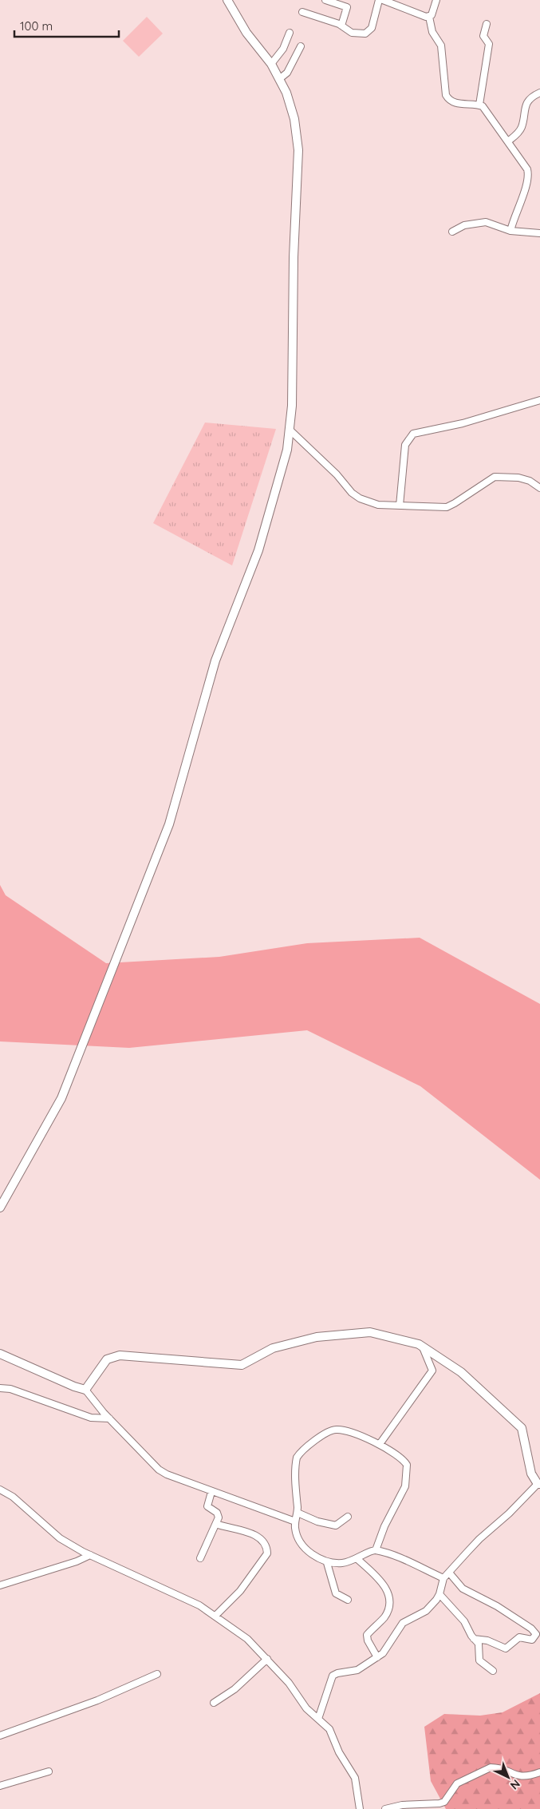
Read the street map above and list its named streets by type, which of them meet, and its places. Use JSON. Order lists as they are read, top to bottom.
{
  "scale_bar": "100 m",
  "north": "bottom right"
}
